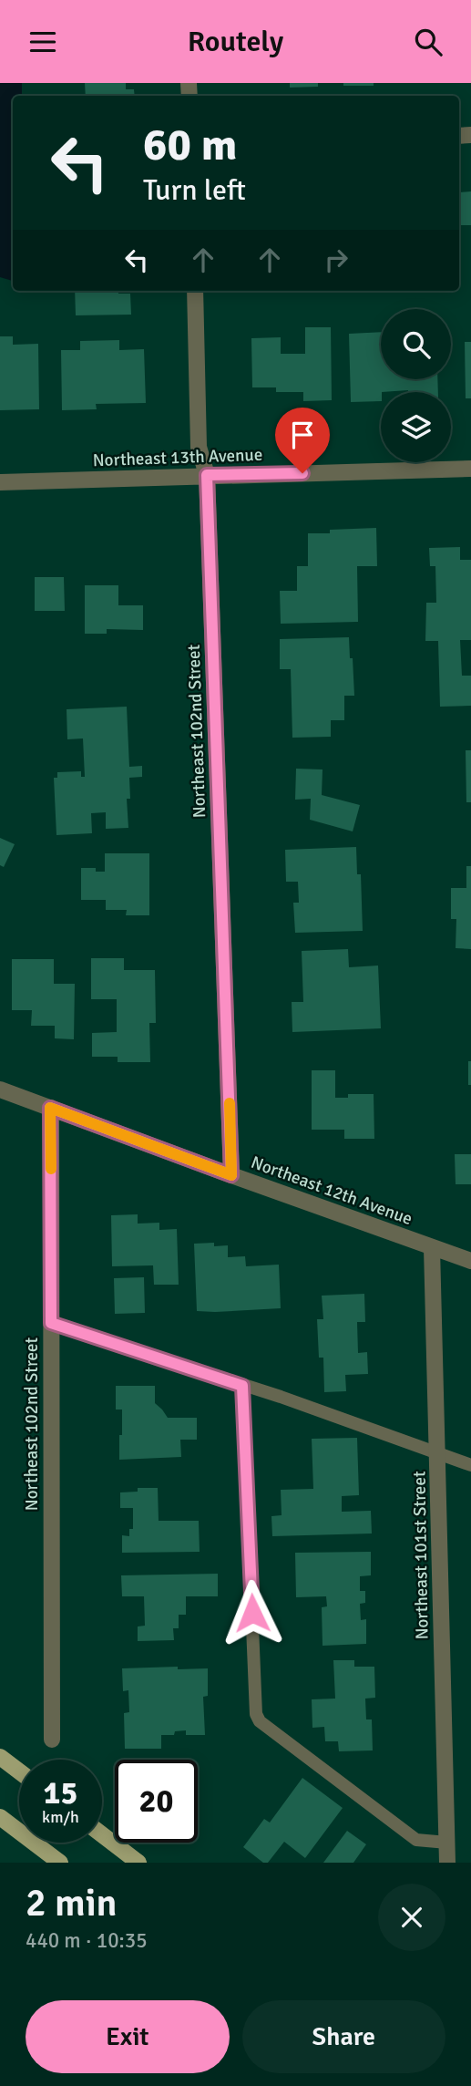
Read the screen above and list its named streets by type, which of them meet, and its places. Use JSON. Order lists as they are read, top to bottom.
{
  "streets": {
    "street": [
      "Northeast 13th Avenue",
      "Northeast 102nd Street",
      "Northeast 12th Avenue",
      "Northeast 101st Street"
    ]
  },
  "crossings": [
    ["Northeast 13th Avenue", "Northeast 102nd Street"],
    ["Northeast 102nd Street", "Northeast 12th Avenue"],
    ["Northeast 12th Avenue", "Northeast 101st Street"]
  ],
  "page": {
    "header": "Routely",
    "turn": ["60 m", "Turn left"],
    "speed": "15 km/h",
    "limit": "20",
    "heading": ["2 min", "440 m · 10:35"],
    "buttons": ["Exit", "Share"]
  }
}
